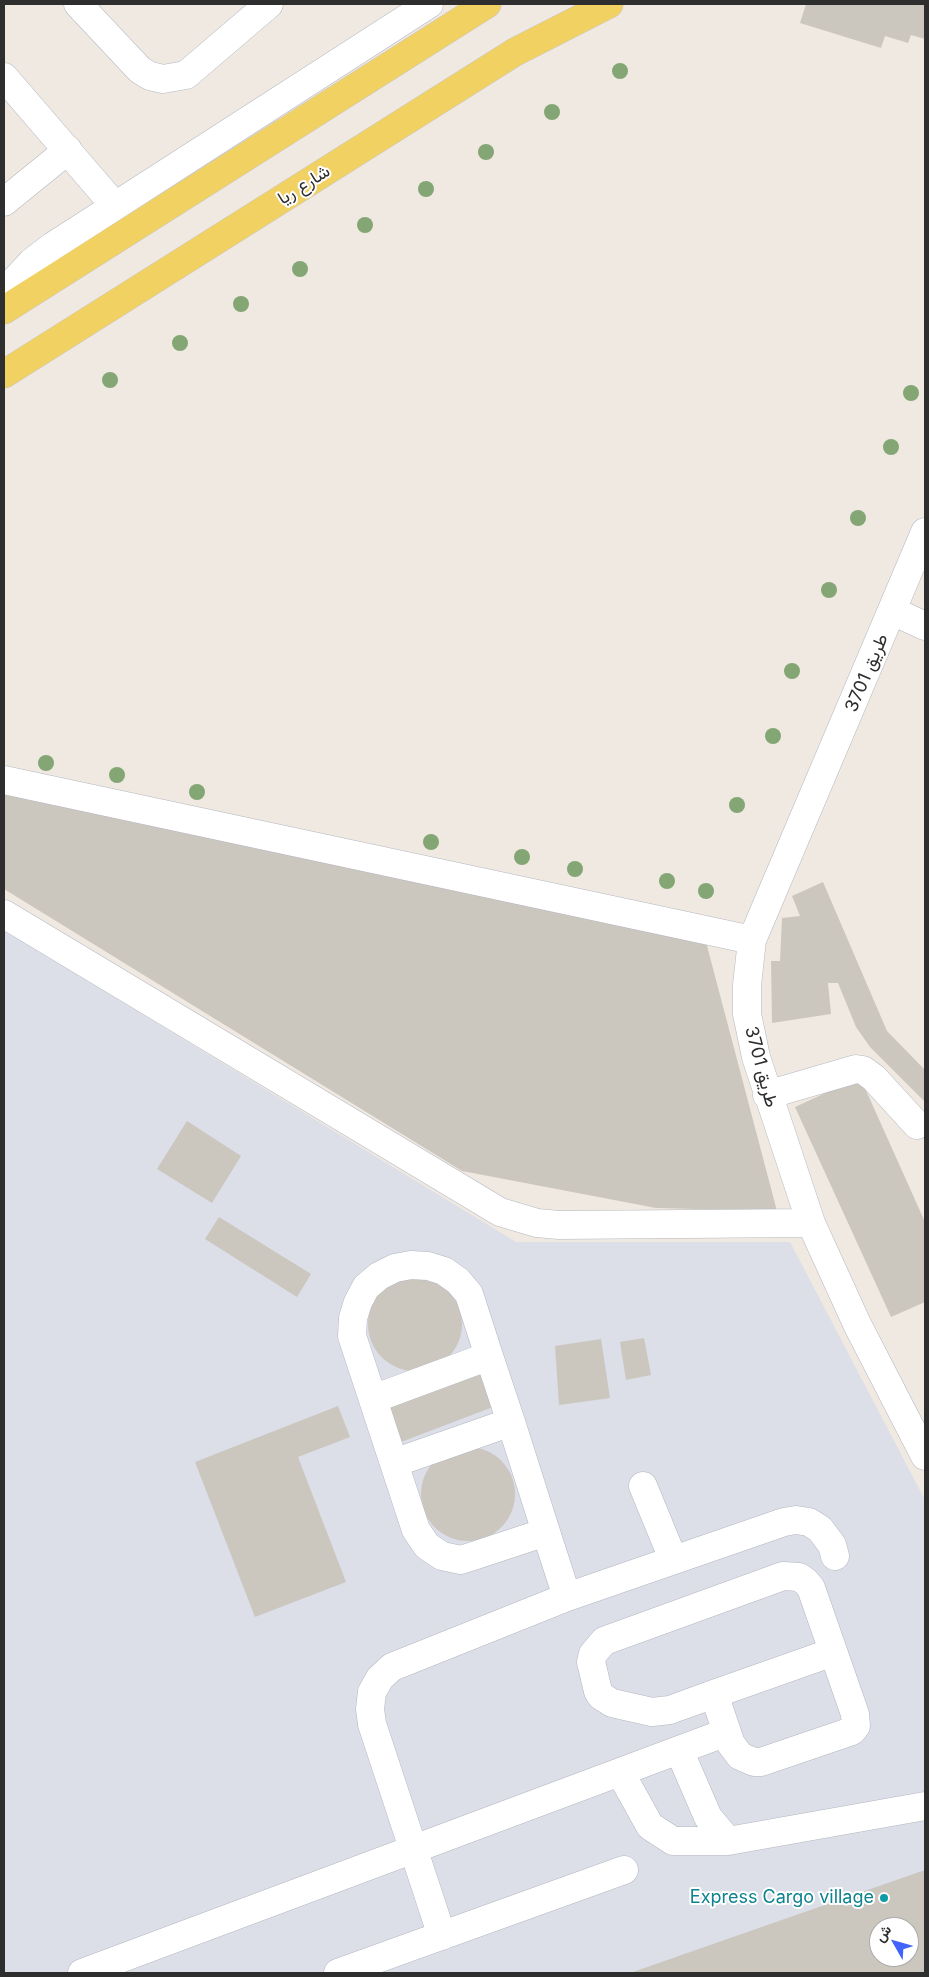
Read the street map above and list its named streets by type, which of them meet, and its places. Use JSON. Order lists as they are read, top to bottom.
{
  "streets": {
    "main road": ["شارع ريا"],
    "street": ["طريق 3701"]
  },
  "places": ["Express Cargo village"],
  "north": "top left"
}
